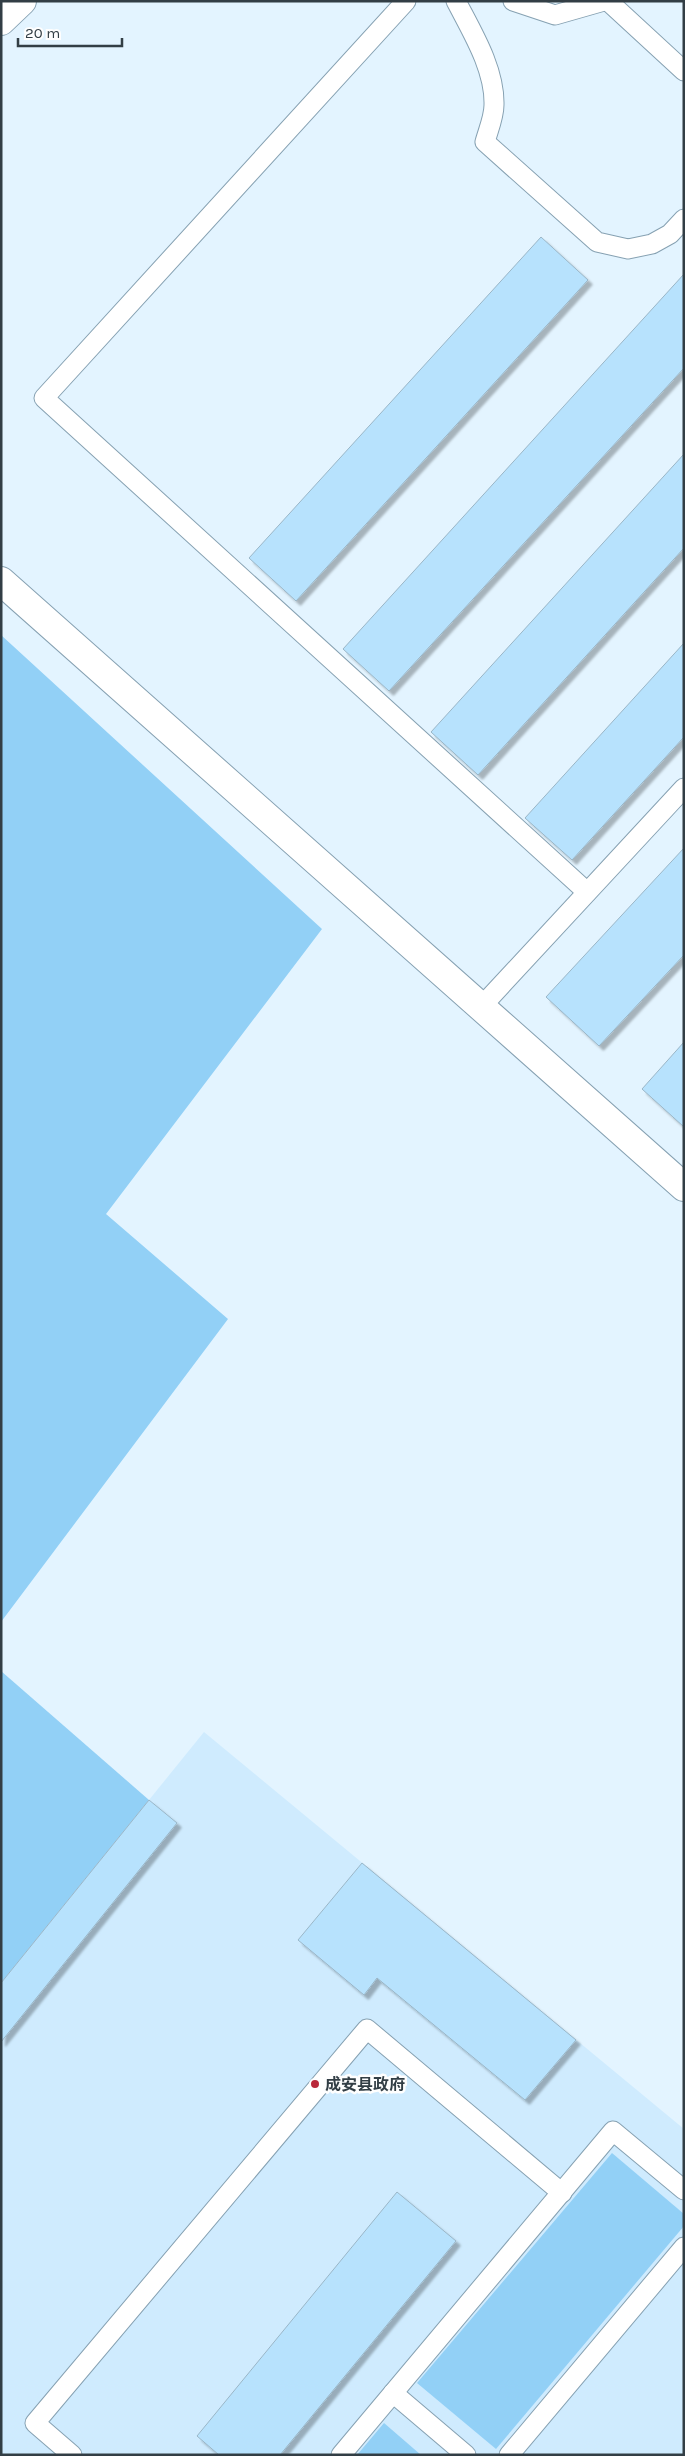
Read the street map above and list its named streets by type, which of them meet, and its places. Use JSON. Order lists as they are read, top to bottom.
{
  "places": ["成安县政府"],
  "scale_bar": "20 m"
}
